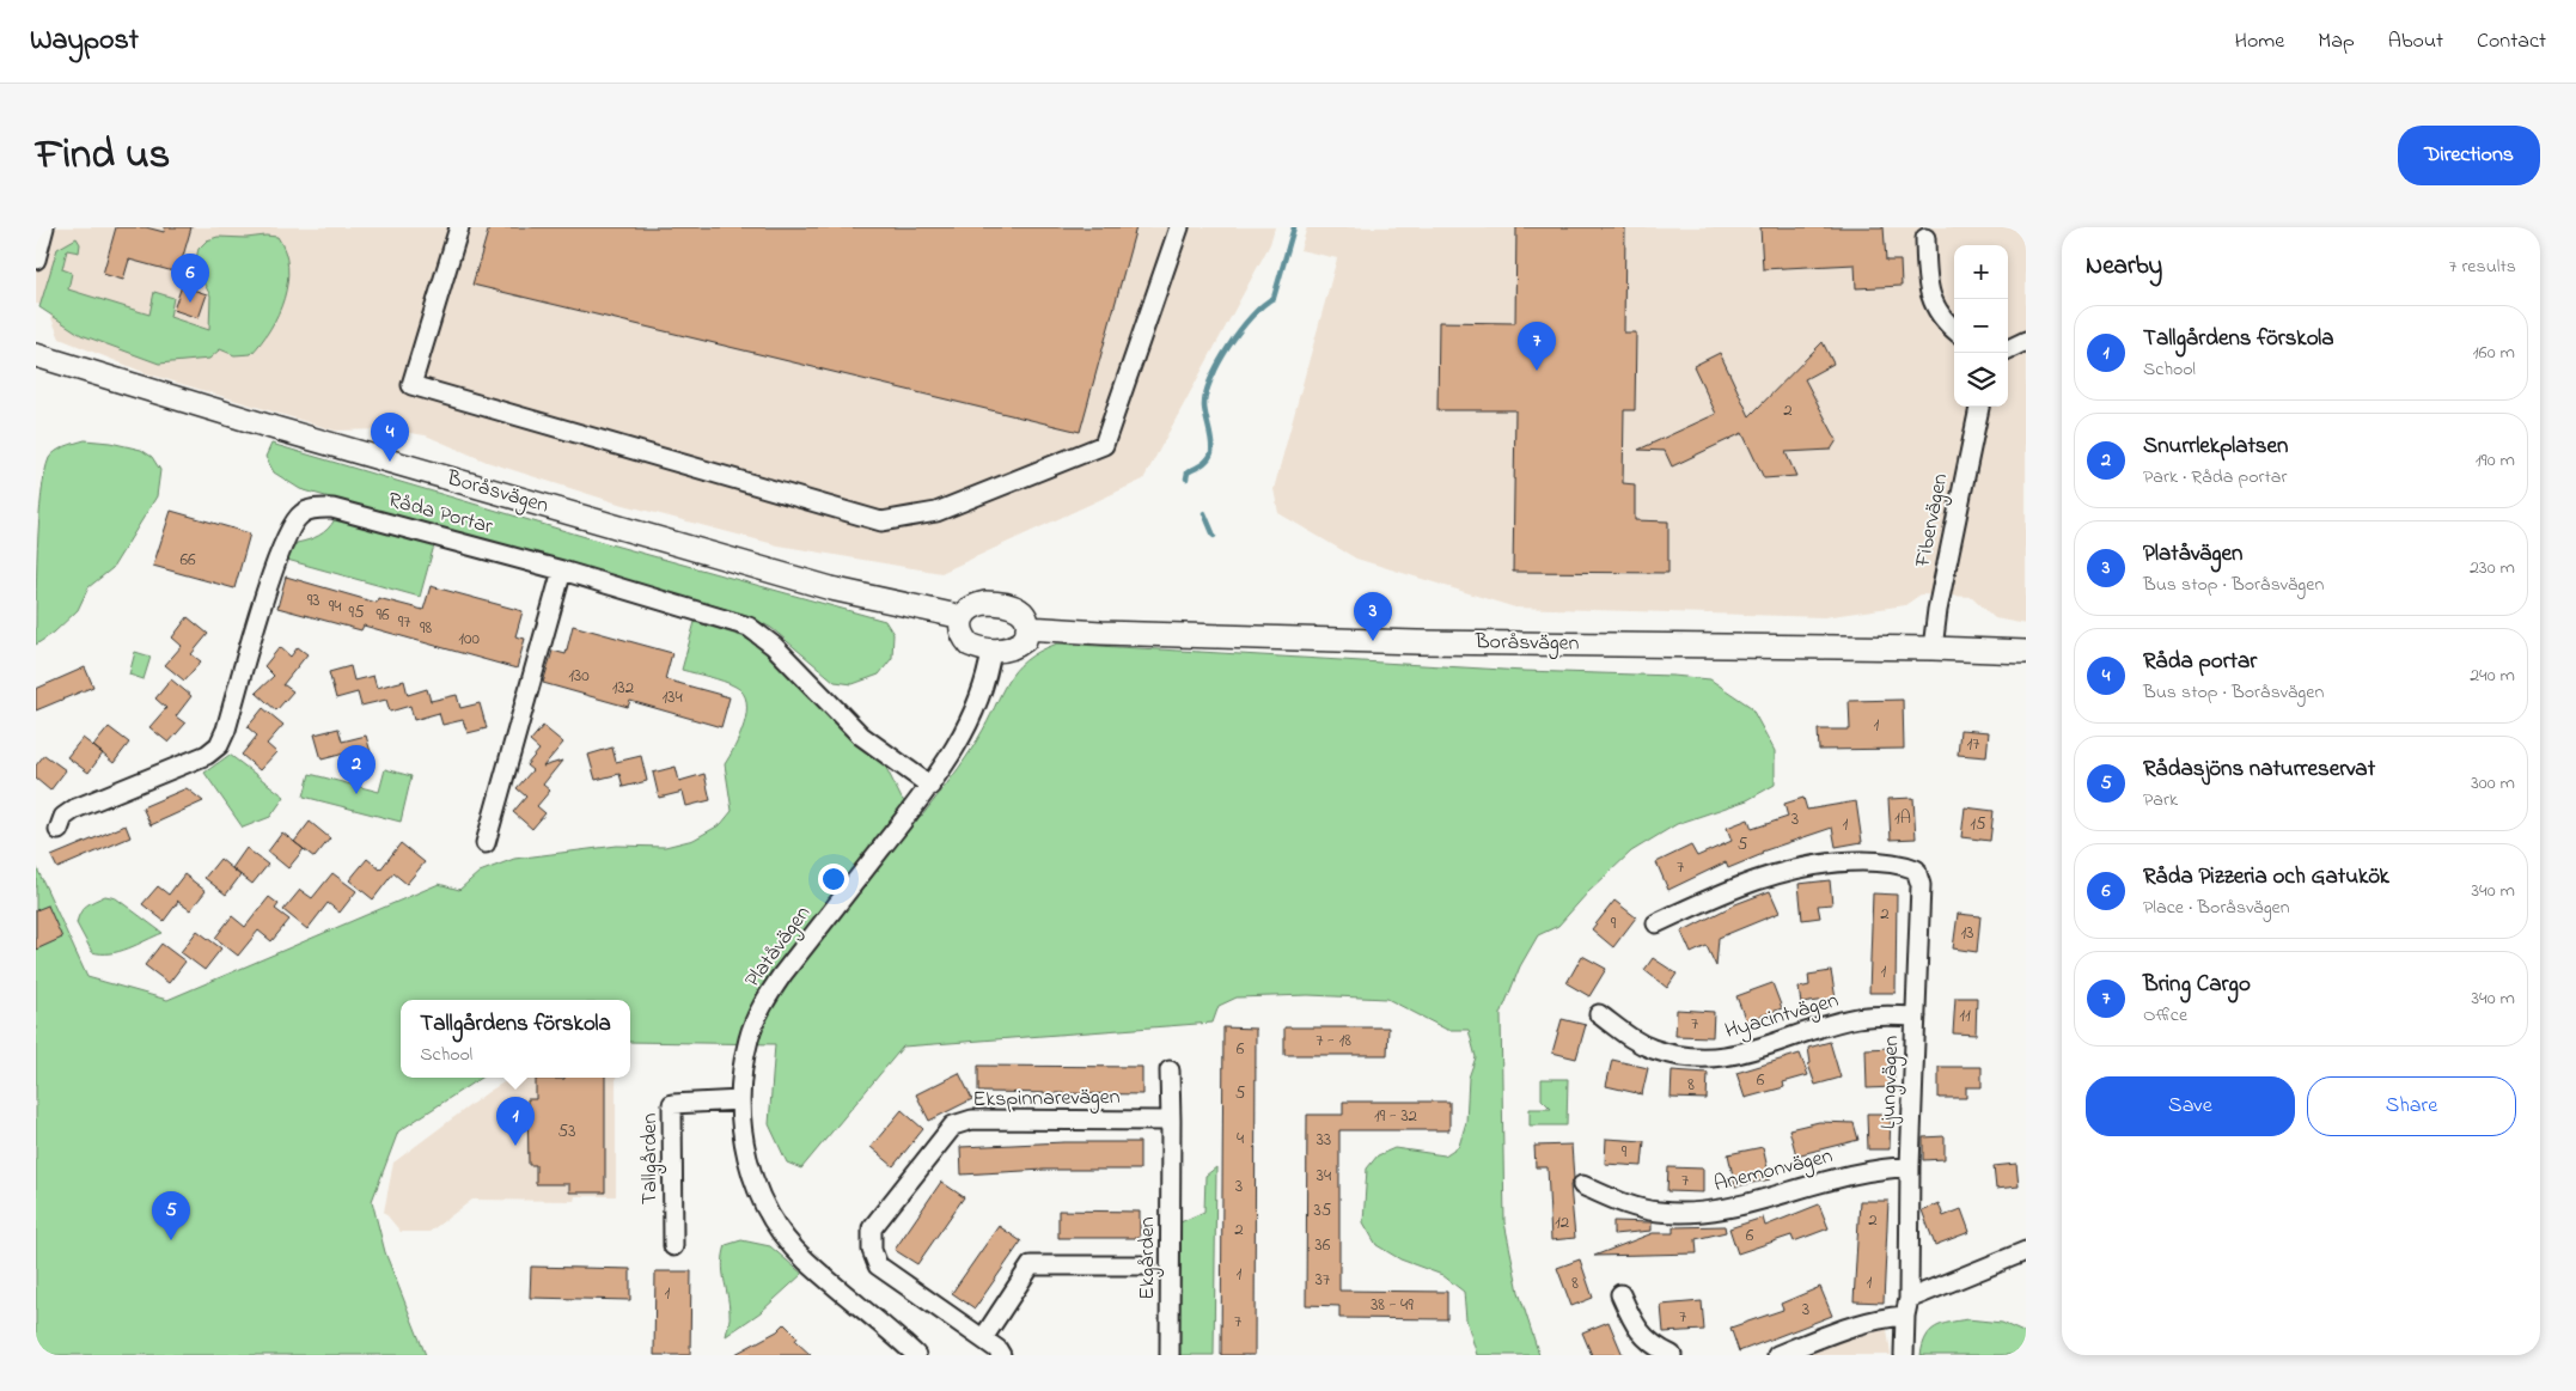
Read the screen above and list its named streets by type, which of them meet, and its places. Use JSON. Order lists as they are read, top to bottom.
{
  "streets": {
    "street": [
      "Boråsvägen",
      "Råda Portar",
      "Fibervägen",
      "Platåvägen",
      "Hyacintvägen",
      "Ljungvägen",
      "Ekspinnarevägen",
      "Tallgården",
      "Anemonvägen",
      "Ekgården"
    ]
  },
  "crossings": [
    ["Boråsvägen", "Fibervägen"],
    ["Boråsvägen", "Platåvägen"],
    ["Råda Portar", "Platåvägen"],
    ["Platåvägen", "Tallgården"],
    ["Hyacintvägen", "Ljungvägen"],
    ["Ljungvägen", "Anemonvägen"],
    ["Ekspinnarevägen", "Ekgården"]
  ],
  "house_numbers": [
    "2",
    "66",
    "93",
    "94",
    "95",
    "96",
    "97",
    "98",
    "100",
    "130",
    "132",
    "134",
    "1",
    "17",
    "1A",
    "3",
    "1",
    "15",
    "5",
    "7",
    "2",
    "9",
    "13",
    "1",
    "11",
    "7",
    "7 - 18",
    "6",
    "6",
    "8",
    "5",
    "19 - 32",
    "53",
    "4",
    "33",
    "9",
    "34",
    "7",
    "3",
    "35",
    "2",
    "12",
    "2",
    "6",
    "36",
    "1",
    "37",
    "1",
    "8",
    "1",
    "38 - 49",
    "3",
    "7",
    "7"
  ],
  "page": {
    "header": "Waypost",
    "nav": [
      "Home",
      "Map",
      "About",
      "Contact"
    ],
    "title": "Find us",
    "buttons": [
      "Directions",
      ["Save", "Share"]
    ],
    "heading": ["Nearby", "7 results"],
    "map_buttons": ["+", "−"],
    "pins": [
      "6",
      "7",
      "4",
      "3",
      "2",
      "1",
      "5"
    ],
    "list": [
      {
        "mark": "1",
        "name": "Tallgårdens förskola",
        "note": "School",
        "value": "160 m"
      },
      {
        "mark": "2",
        "name": "Snurrlekplatsen",
        "note": "Park · Råda portar",
        "value": "190 m"
      },
      {
        "mark": "3",
        "name": "Platåvägen",
        "note": "Bus stop · Boråsvägen",
        "value": "230 m"
      },
      {
        "mark": "4",
        "name": "Råda portar",
        "note": "Bus stop · Boråsvägen",
        "value": "240 m"
      },
      {
        "mark": "5",
        "name": "Rådasjöns naturreservat",
        "note": "Park",
        "value": "300 m"
      },
      {
        "mark": "6",
        "name": "Råda Pizzeria och Gatukök",
        "note": "Place · Boråsvägen",
        "value": "340 m"
      },
      {
        "mark": "7",
        "name": "Bring Cargo",
        "note": "Office",
        "value": "340 m"
      }
    ],
    "popup": ["Tallgårdens förskola", "School"]
  }
}
